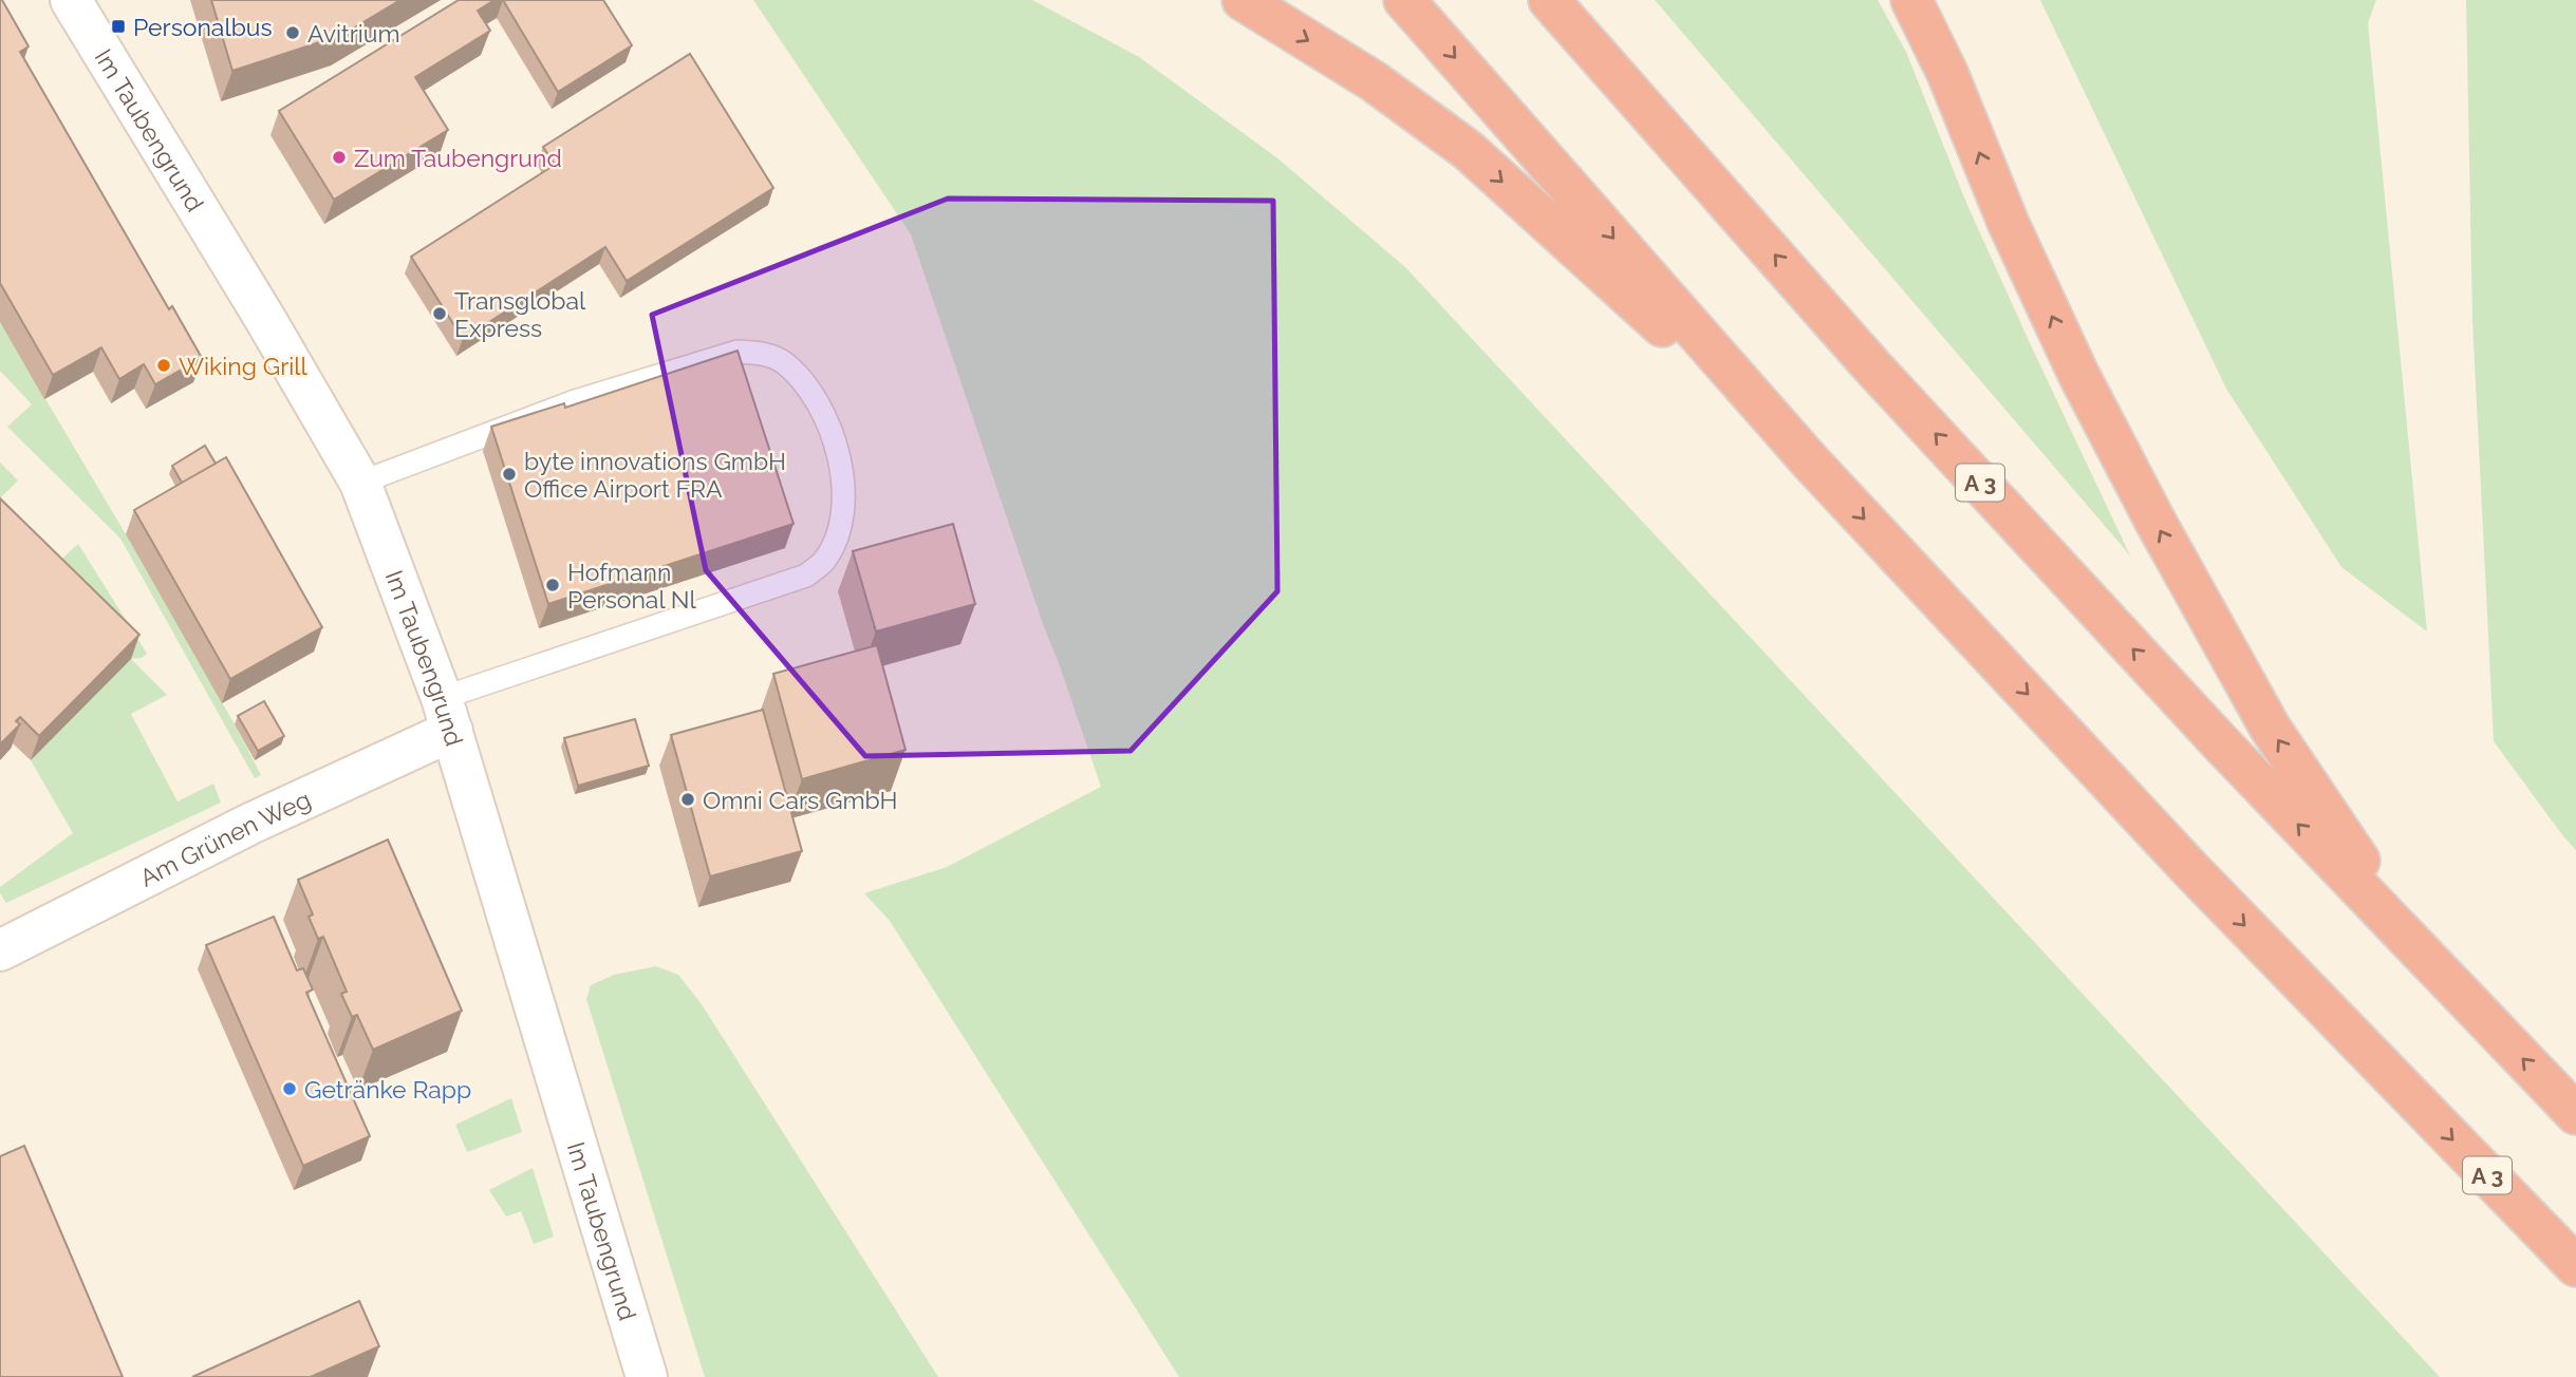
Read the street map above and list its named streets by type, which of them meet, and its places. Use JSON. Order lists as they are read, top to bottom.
{
  "streets": {
    "highway": ["A 3"],
    "street": ["Im Taubengrund", "Am Grünen Weg"]
  },
  "crossings": [
    ["Im Taubengrund", "Am Grünen Weg"]
  ],
  "places": {
    "transit": ["Personalbus"],
    "other": [
      "Avitrium",
      "Zum Taubengrund",
      "Transglobal Express",
      "Wiking Grill",
      "byte innovations GmbH Office Airport FRA",
      "Hofmann Personal Nl",
      "Omni Cars GmbH",
      "Getränke Rapp"
    ]
  }
}
